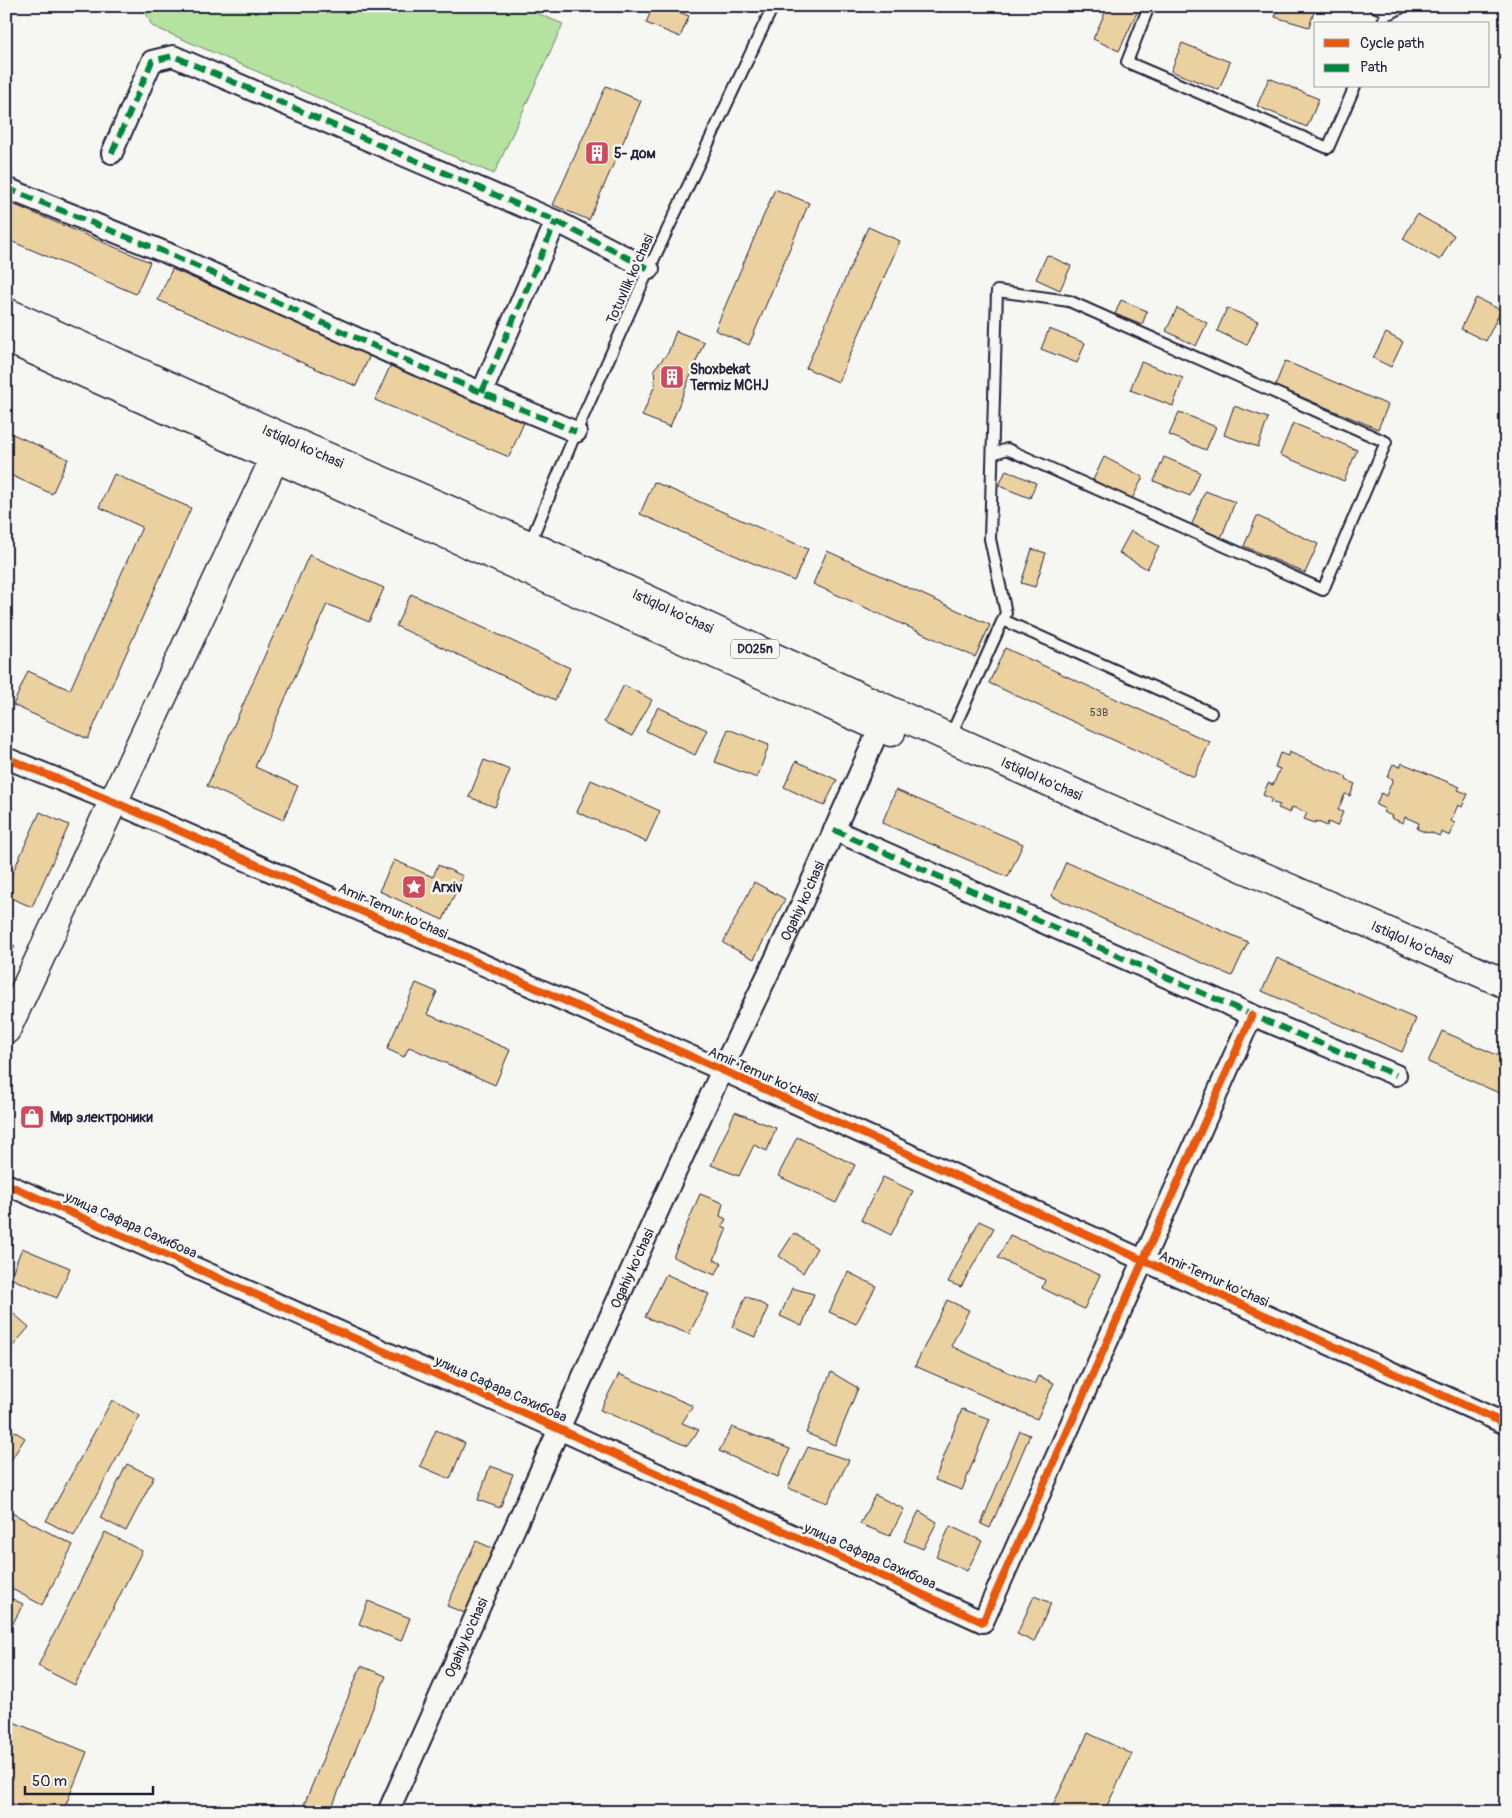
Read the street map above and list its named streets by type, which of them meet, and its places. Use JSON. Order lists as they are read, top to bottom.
{
  "streets": {
    "main road": ["Istiqlol ko'chasi", "D025n"],
    "street": ["Ogahiy ko'chasi", "Amir Temur ko'chasi", "улица Сафара Сахибова"],
    "lane": ["Totuvllik ko'chasi"]
  },
  "crossings": [
    ["Totuvllik ko'chasi", "Istiqlol ko'chasi"],
    ["Istiqlol ko'chasi", "Ogahiy ko'chasi"],
    ["Ogahiy ko'chasi", "Amir Temur ko'chasi"],
    ["Ogahiy ko'chasi", "улица Сафара Сахибова"],
    ["Amir Temur ko'chasi", "улица Сафара Сахибова"]
  ],
  "places": {
    "building": ["5- дом", "Shoxbekat Termiz MCHJ"],
    "place": ["Arxiv"],
    "shop": ["Мир электроники"]
  },
  "house_numbers": ["53B"],
  "legend": ["Cycle path", "Path"],
  "scale_bar": "50 m"
}
